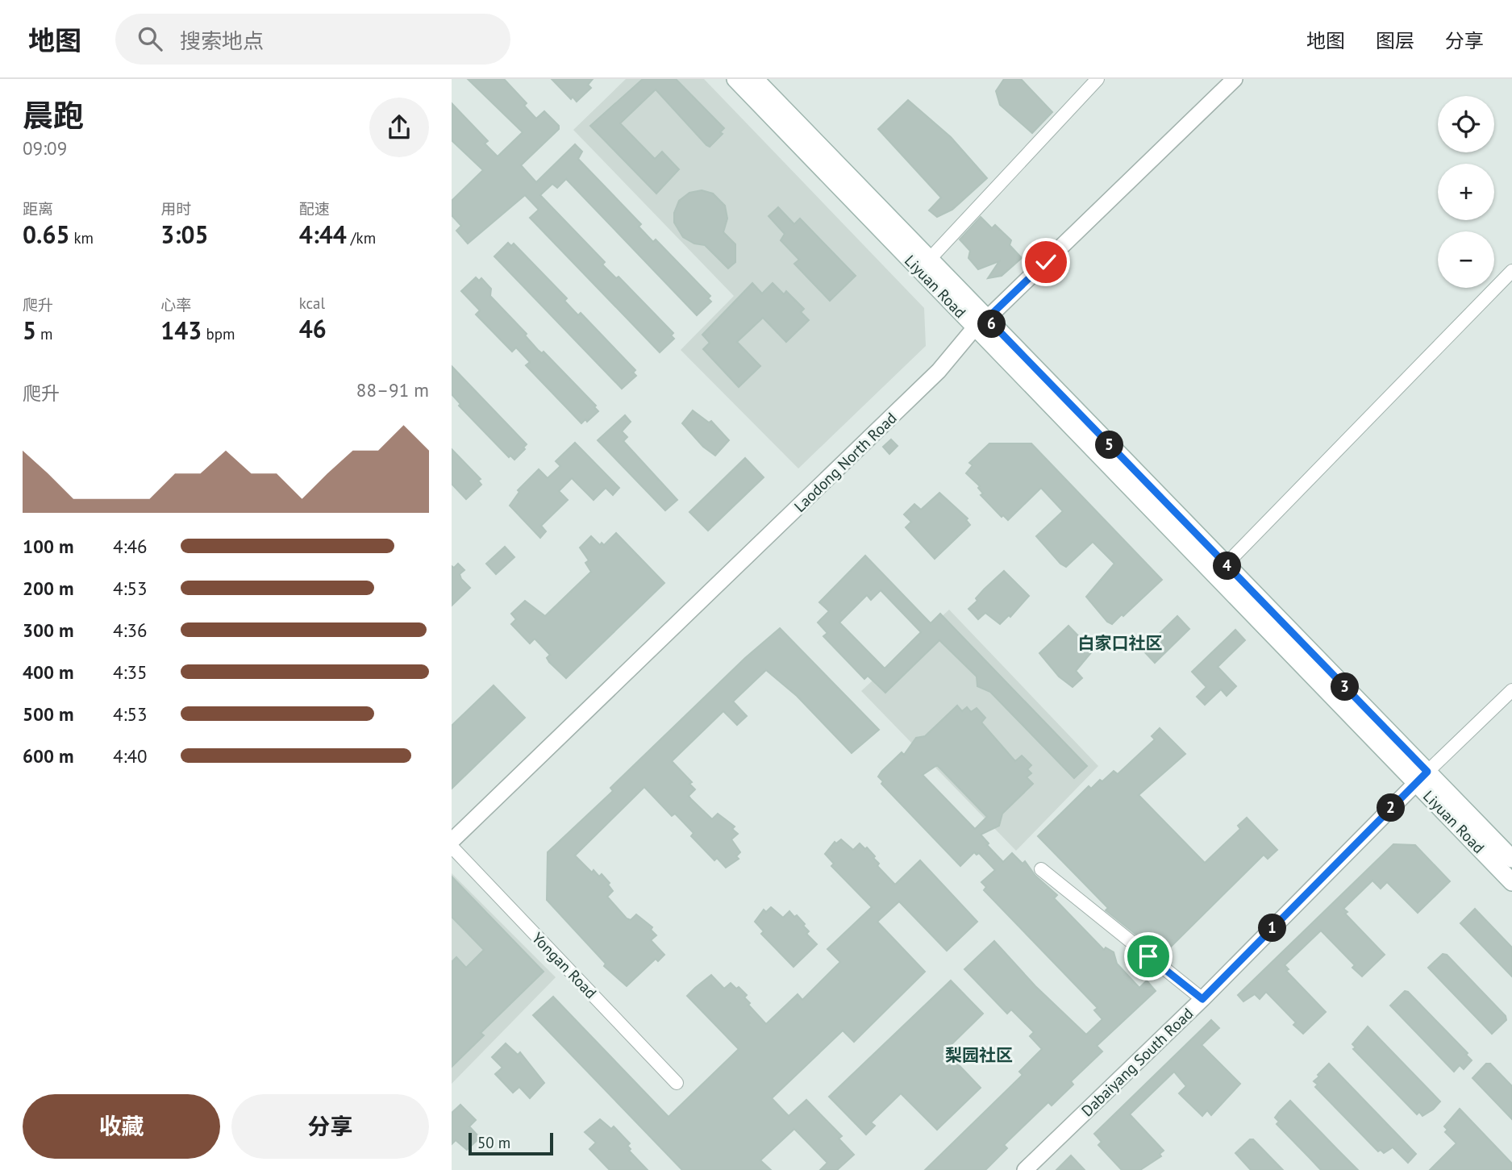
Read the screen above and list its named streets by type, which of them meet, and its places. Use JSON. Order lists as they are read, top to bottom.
{
  "streets": {
    "main road": ["Liyuan Road"],
    "street": ["Laodong North Road", "Yongan Road", "Dabaiyang South Road"]
  },
  "crossings": [
    ["Liyuan Road", "Laodong North Road"],
    ["Liyuan Road", "Dabaiyang South Road"]
  ],
  "districts": ["白家口社区", "梨园社区"],
  "scale_bar": "50 m",
  "page": {
    "header": "地图",
    "search": "搜索地点",
    "nav": ["地图", "图层", "分享"],
    "heading": ["晨跑", "09:09"],
    "map_buttons": ["+", "−"],
    "stats": [
      ["距离", "0.65 km"],
      ["用时", "3:05"],
      ["配速", "4:44 /km"],
      ["爬升", "5 m"],
      ["心率", "143 bpm"],
      ["kcal", "46"]
    ],
    "pins": [
      "6",
      "5",
      "4",
      "3",
      "2",
      "1"
    ],
    "chart": ["爬升", "88–91 m"],
    "list": [
      {
        "name": "100 m",
        "note": "4:46"
      },
      {
        "name": "200 m",
        "note": "4:53"
      },
      {
        "name": "300 m",
        "note": "4:36"
      },
      {
        "name": "400 m",
        "note": "4:35"
      },
      {
        "name": "500 m",
        "note": "4:53"
      },
      {
        "name": "600 m",
        "note": "4:40"
      }
    ],
    "buttons": ["收藏", "分享"],
    "scale": "50 m"
  }
}
